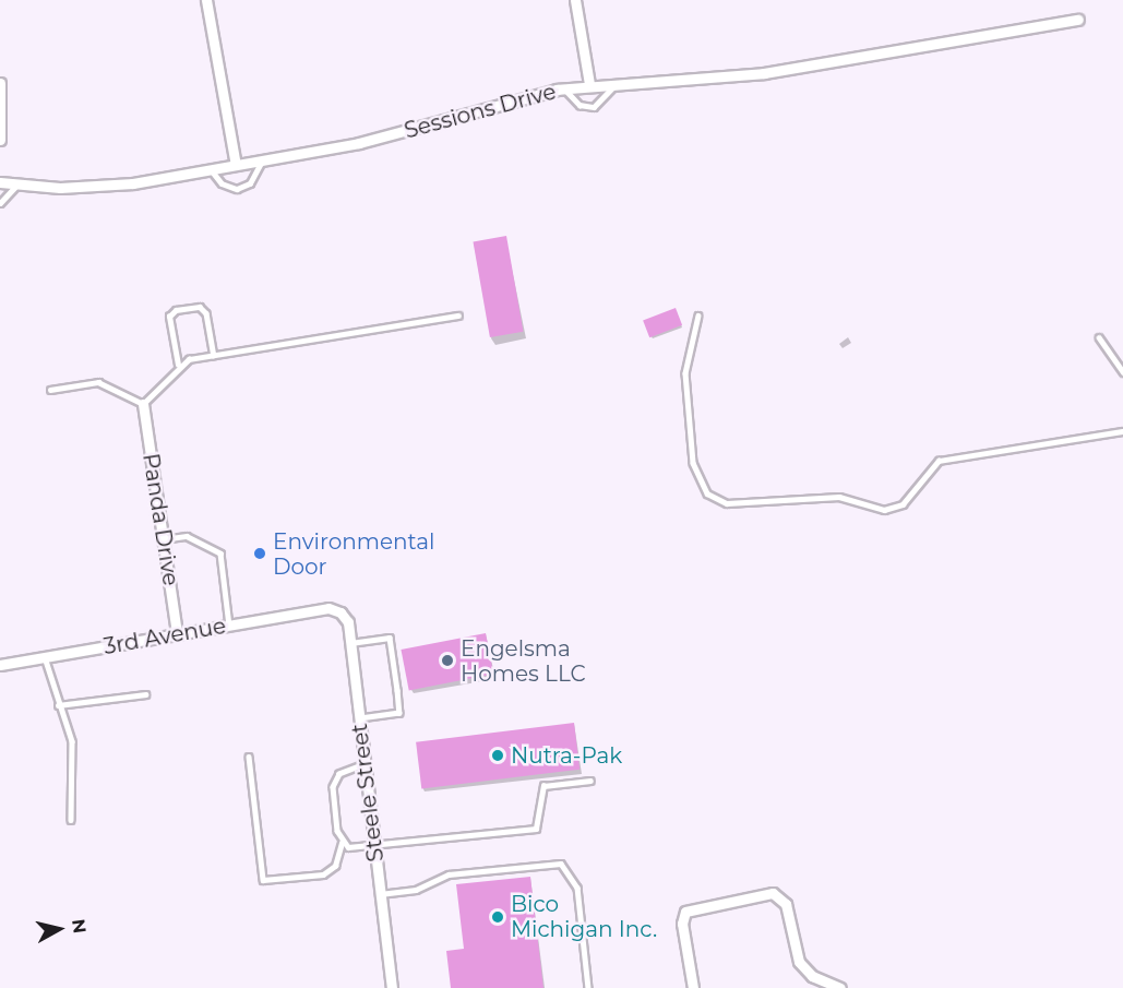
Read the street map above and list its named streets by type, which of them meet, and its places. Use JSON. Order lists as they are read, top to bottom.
{
  "streets": {
    "street": [
      "Sessions Drive",
      "Panda Drive",
      "3rd Avenue",
      "Steele Street"
    ]
  },
  "crossings": [
    ["Panda Drive", "3rd Avenue"],
    ["3rd Avenue", "Steele Street"]
  ],
  "places": [
    "Environmental Door",
    "Engelsma Homes LLC",
    "Nutra-Pak",
    "Bico Michigan Inc."
  ],
  "north": "right"
}
